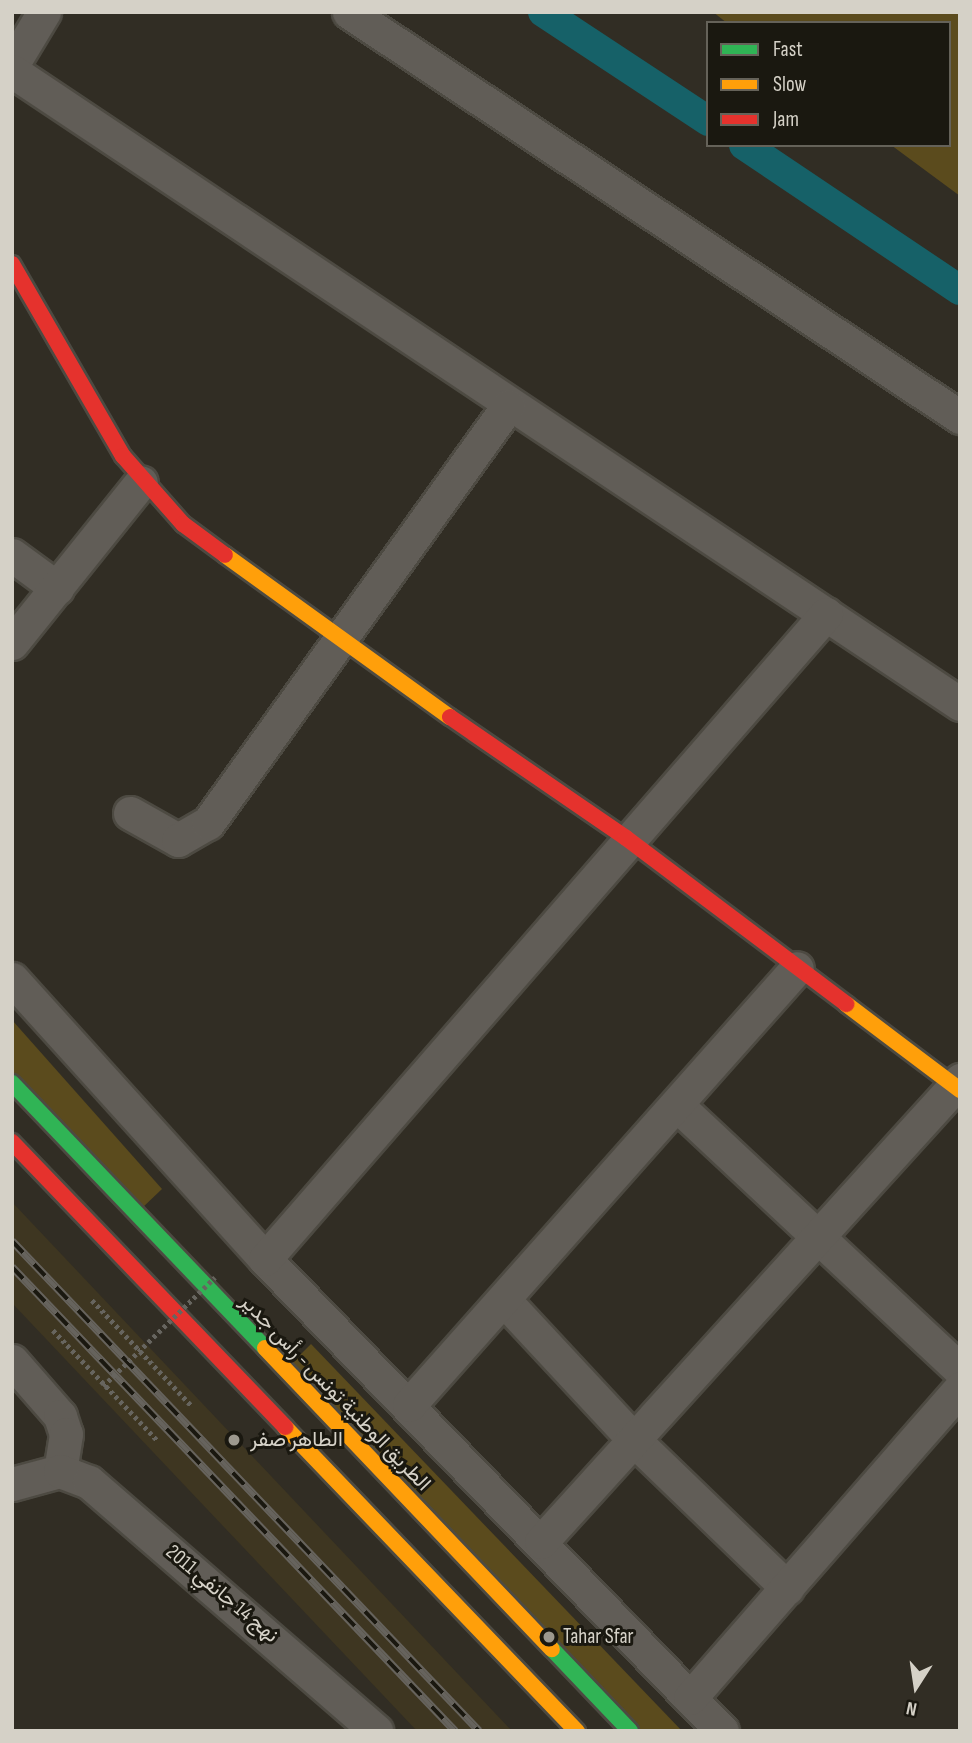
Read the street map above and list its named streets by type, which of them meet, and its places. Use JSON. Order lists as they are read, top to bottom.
{
  "streets": {
    "main road": ["الطريق الوطنية تونس - رأس جدير"],
    "street": ["نهج 14 جانفي 2011"]
  },
  "places": ["الطاهر صفر", "Tahar Sfar"],
  "legend": ["Fast", "Slow", "Jam"],
  "north": "bottom"
}
